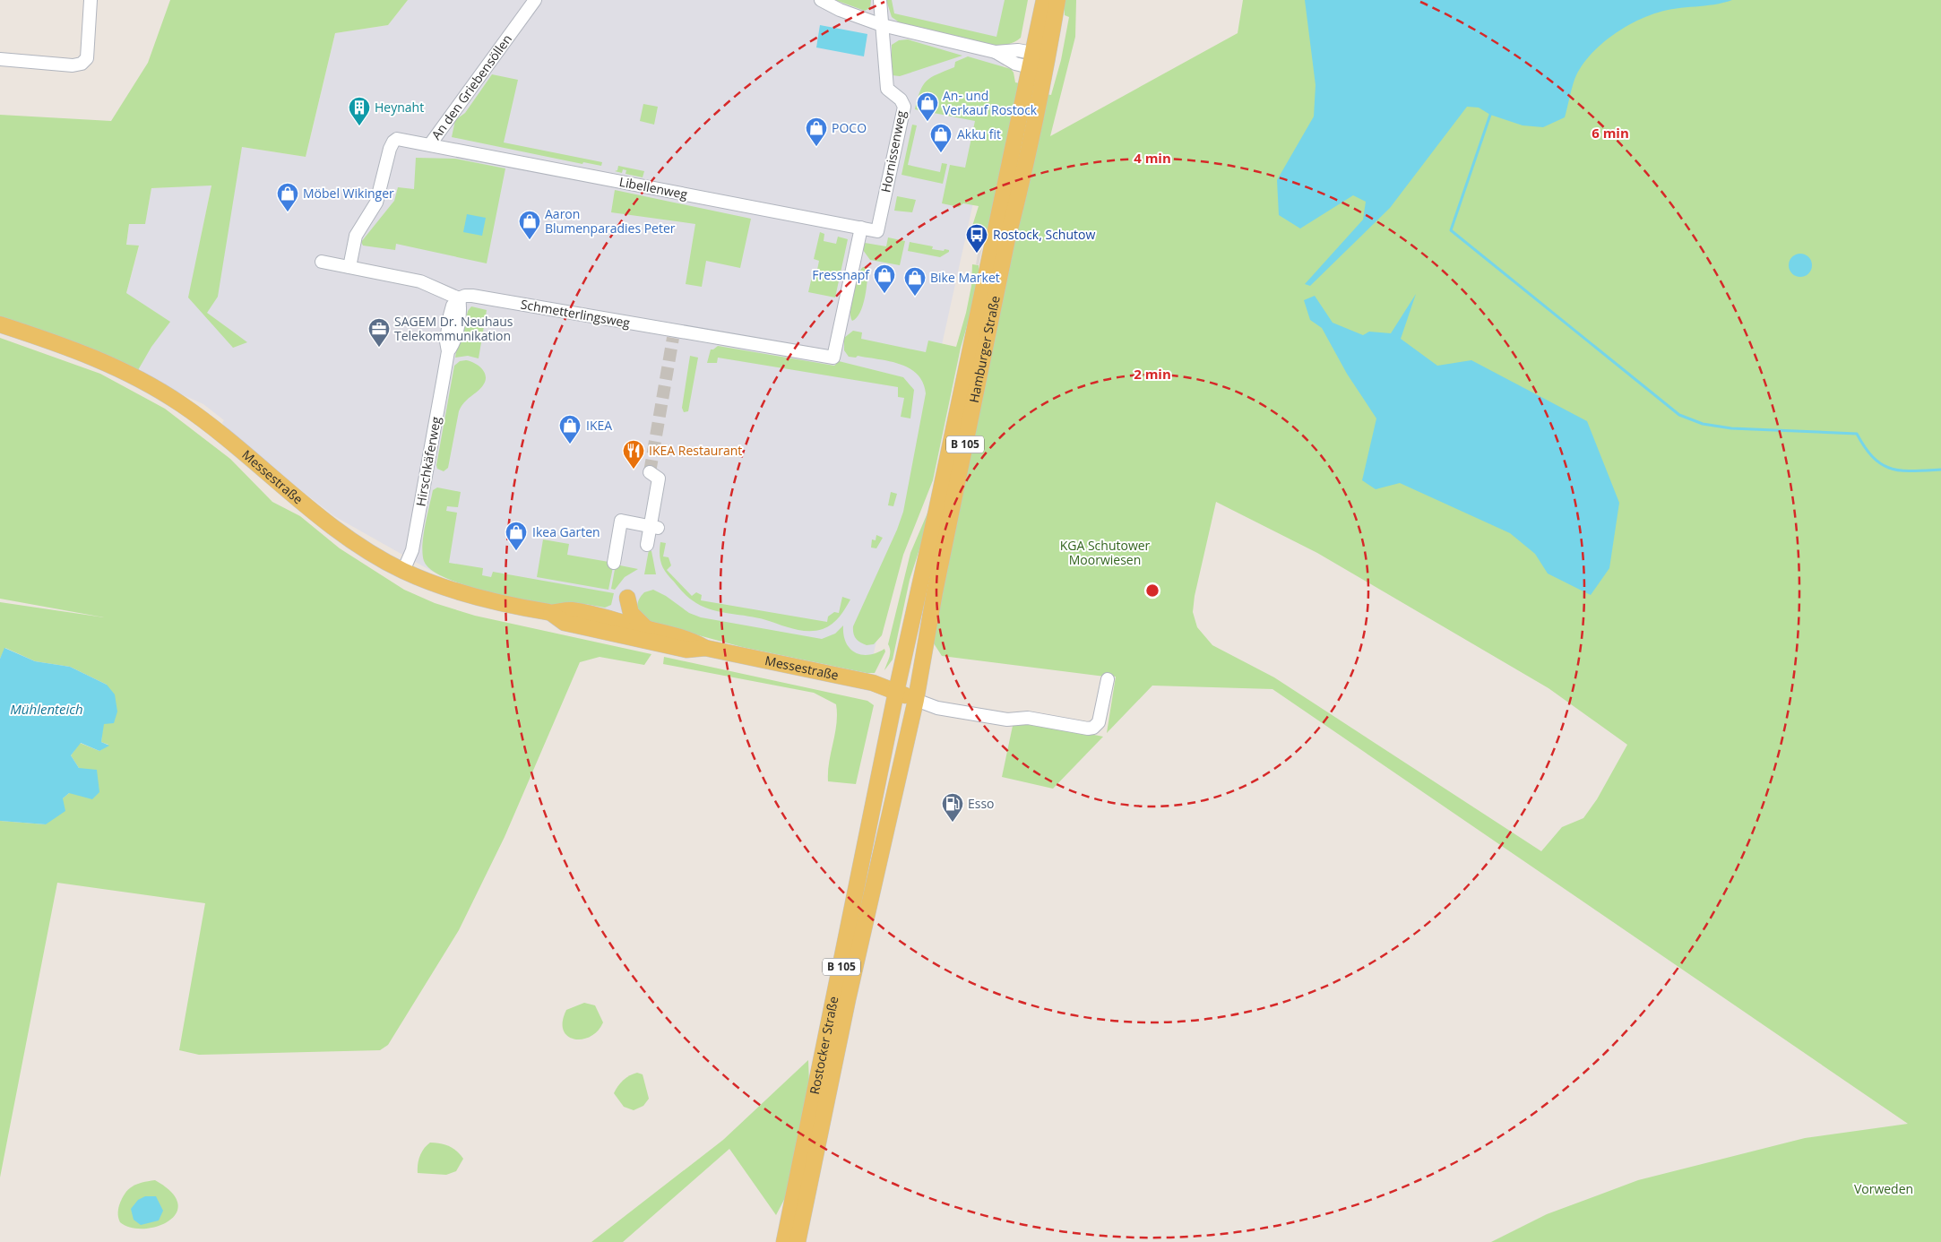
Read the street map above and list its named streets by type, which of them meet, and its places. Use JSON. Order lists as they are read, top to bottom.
{
  "streets": {
    "main road": [
      "Hamburger Straße",
      "B 105",
      "Messestraße",
      "Rostocker Straße"
    ],
    "street": [
      "An den Griebensöllen",
      "Hornissenweg",
      "Libellenweg",
      "Schmetterlingsweg",
      "Hirschkäferweg"
    ]
  },
  "crossings": [
    ["An den Griebensöllen", "Libellenweg"],
    ["An den Griebensöllen", "Schmetterlingsweg"],
    ["Hornissenweg", "Libellenweg"],
    ["Libellenweg", "Schmetterlingsweg"],
    ["Schmetterlingsweg", "Hirschkäferweg"],
    ["Hamburger Straße", "Messestraße"],
    ["Hamburger Straße", "Rostocker Straße"],
    ["Hirschkäferweg", "Messestraße"],
    ["Messestraße", "Rostocker Straße"]
  ],
  "water": ["Mühlenteich"],
  "parks": ["KGA Schutower Moorwiesen", "Vorweden"],
  "places": {
    "shop": [
      "An- und Verkauf Rostock",
      "POCO",
      "Akku fit",
      "Möbel Wikinger",
      "Aaron Blumenparadies Peter",
      "Fressnapf",
      "Bike Market",
      "IKEA",
      "Ikea Garten"
    ],
    "building": ["Heynaht"],
    "bus stop": ["Rostock, Schutow"],
    "office": ["SAGEM Dr. Neuhaus Telekommunikation"],
    "restaurant": ["IKEA Restaurant"],
    "fuel station": ["Esso"]
  },
  "rings": ["6 min", "4 min", "2 min"]
}
